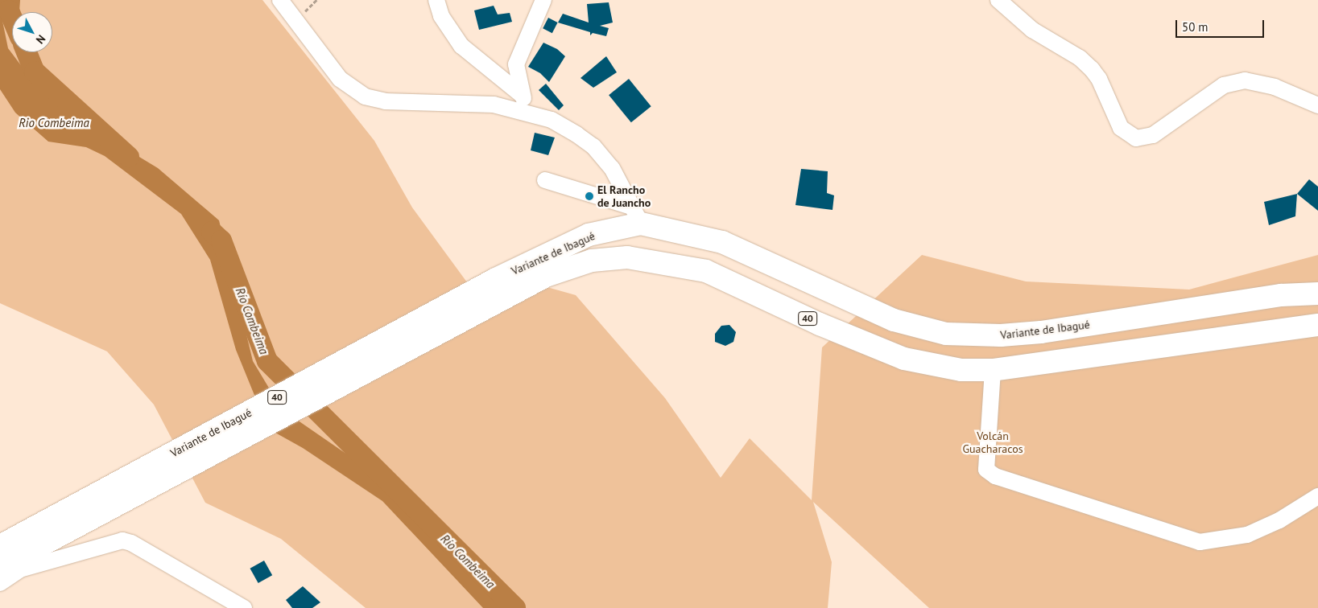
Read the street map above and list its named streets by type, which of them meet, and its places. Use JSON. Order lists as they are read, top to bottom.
{
  "streets": {
    "highway": ["Variante de Ibagué", "40"]
  },
  "water": ["Rio Combeima", "Río Combeima"],
  "parks": ["Volcán Guacharacos"],
  "places": ["El Rancho de Juancho"],
  "scale_bar": "50 m",
  "north": "bottom right"
}
